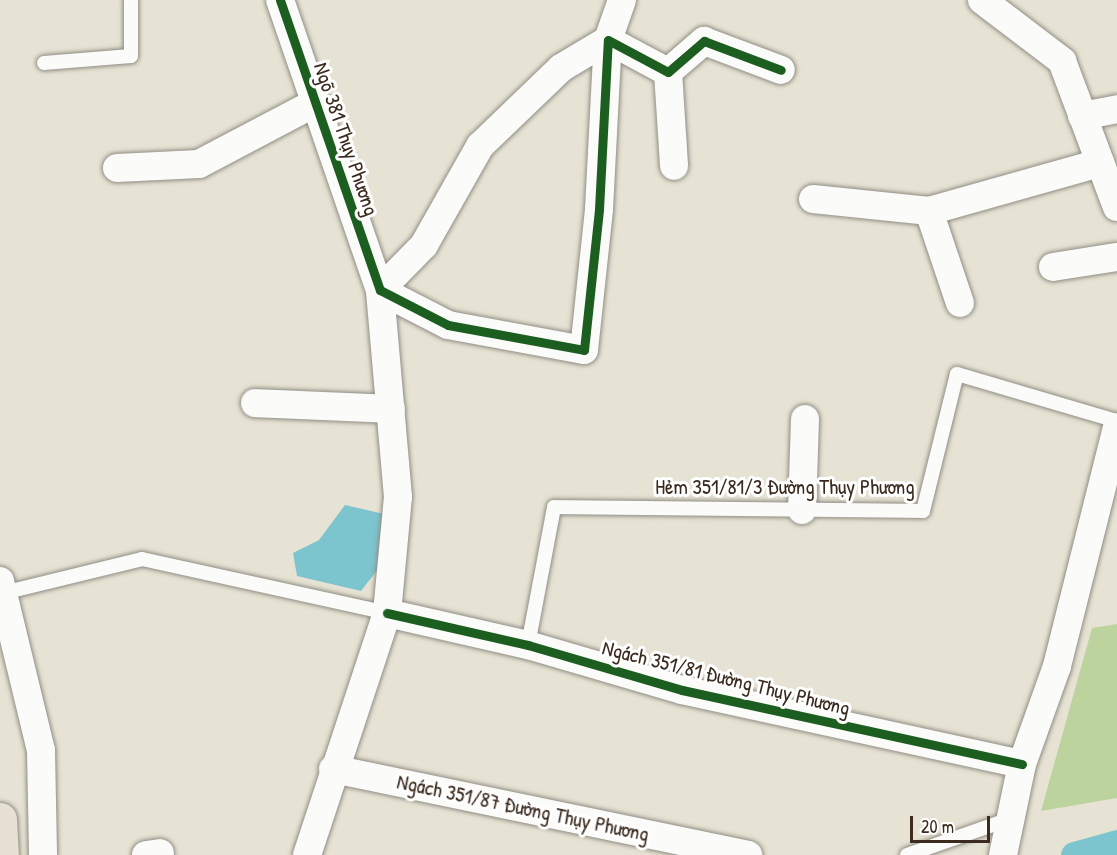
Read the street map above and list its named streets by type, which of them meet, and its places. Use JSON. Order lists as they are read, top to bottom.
{
  "streets": {
    "street": ["Ngõ 381 Thụy Phương", "Ngách 351/81 Đường Thụy Phương", "Ngách 351/87 Đường Thụy Phương"],
    "lane": ["Hẻm 351/81/3 Đường Thụy Phương"]
  },
  "crossings": [
    ["Ngõ 381 Thụy Phương", "Ngách 351/81 Đường Thụy Phương"],
    ["Ngõ 381 Thụy Phương", "Ngách 351/87 Đường Thụy Phương"],
    ["Hẻm 351/81/3 Đường Thụy Phương", "Ngách 351/81 Đường Thụy Phương"]
  ],
  "scale_bar": "20 m"
}
